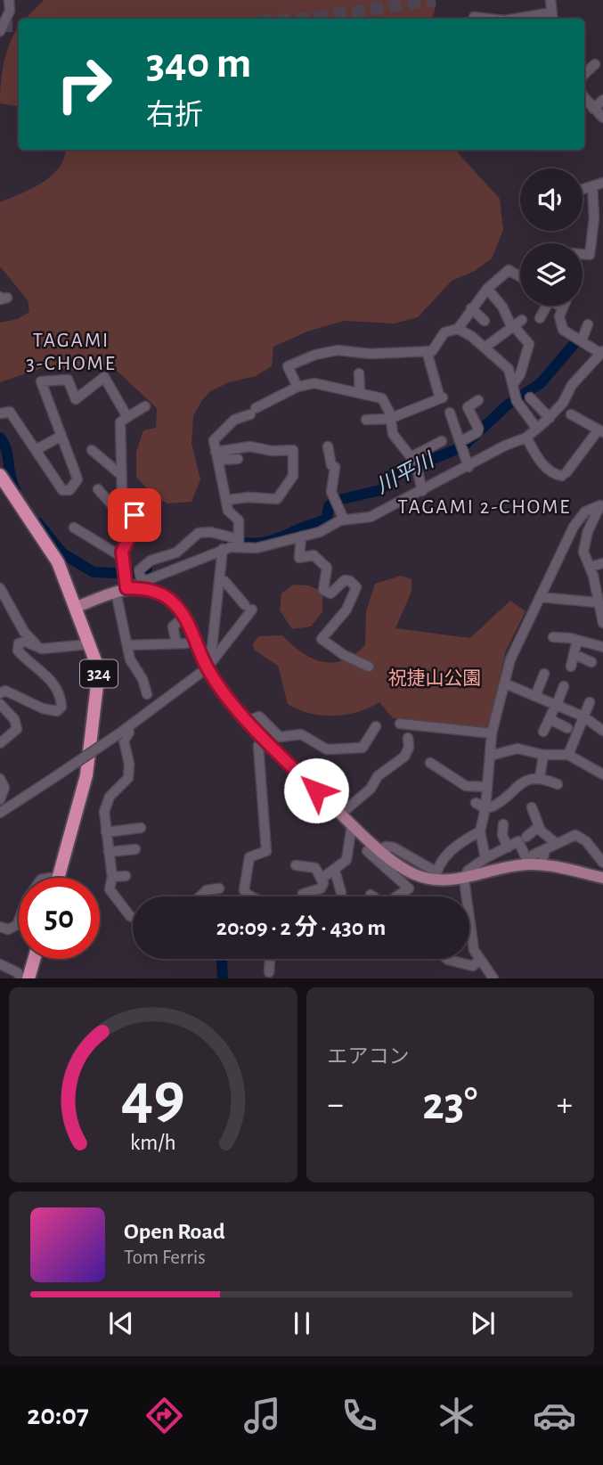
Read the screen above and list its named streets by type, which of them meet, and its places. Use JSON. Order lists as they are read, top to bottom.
{
  "streets": {
    "highway": ["324"]
  },
  "districts": ["TAGAMI 3-CHOME", "TAGAMI 2-CHOME"],
  "water": ["川平川"],
  "parks": ["祝捷山公園"],
  "page": {
    "turn": ["340 m", "右折"],
    "limit": "50",
    "trip": "20:09 · 2 分 · 430 m",
    "tile": "エアコン",
    "heat": ["−", "23°", "+"],
    "song": ["Open Road", "Tom Ferris"],
    "tabs": "20:07",
    "gauge": ["49", "km/h"]
  }
}
